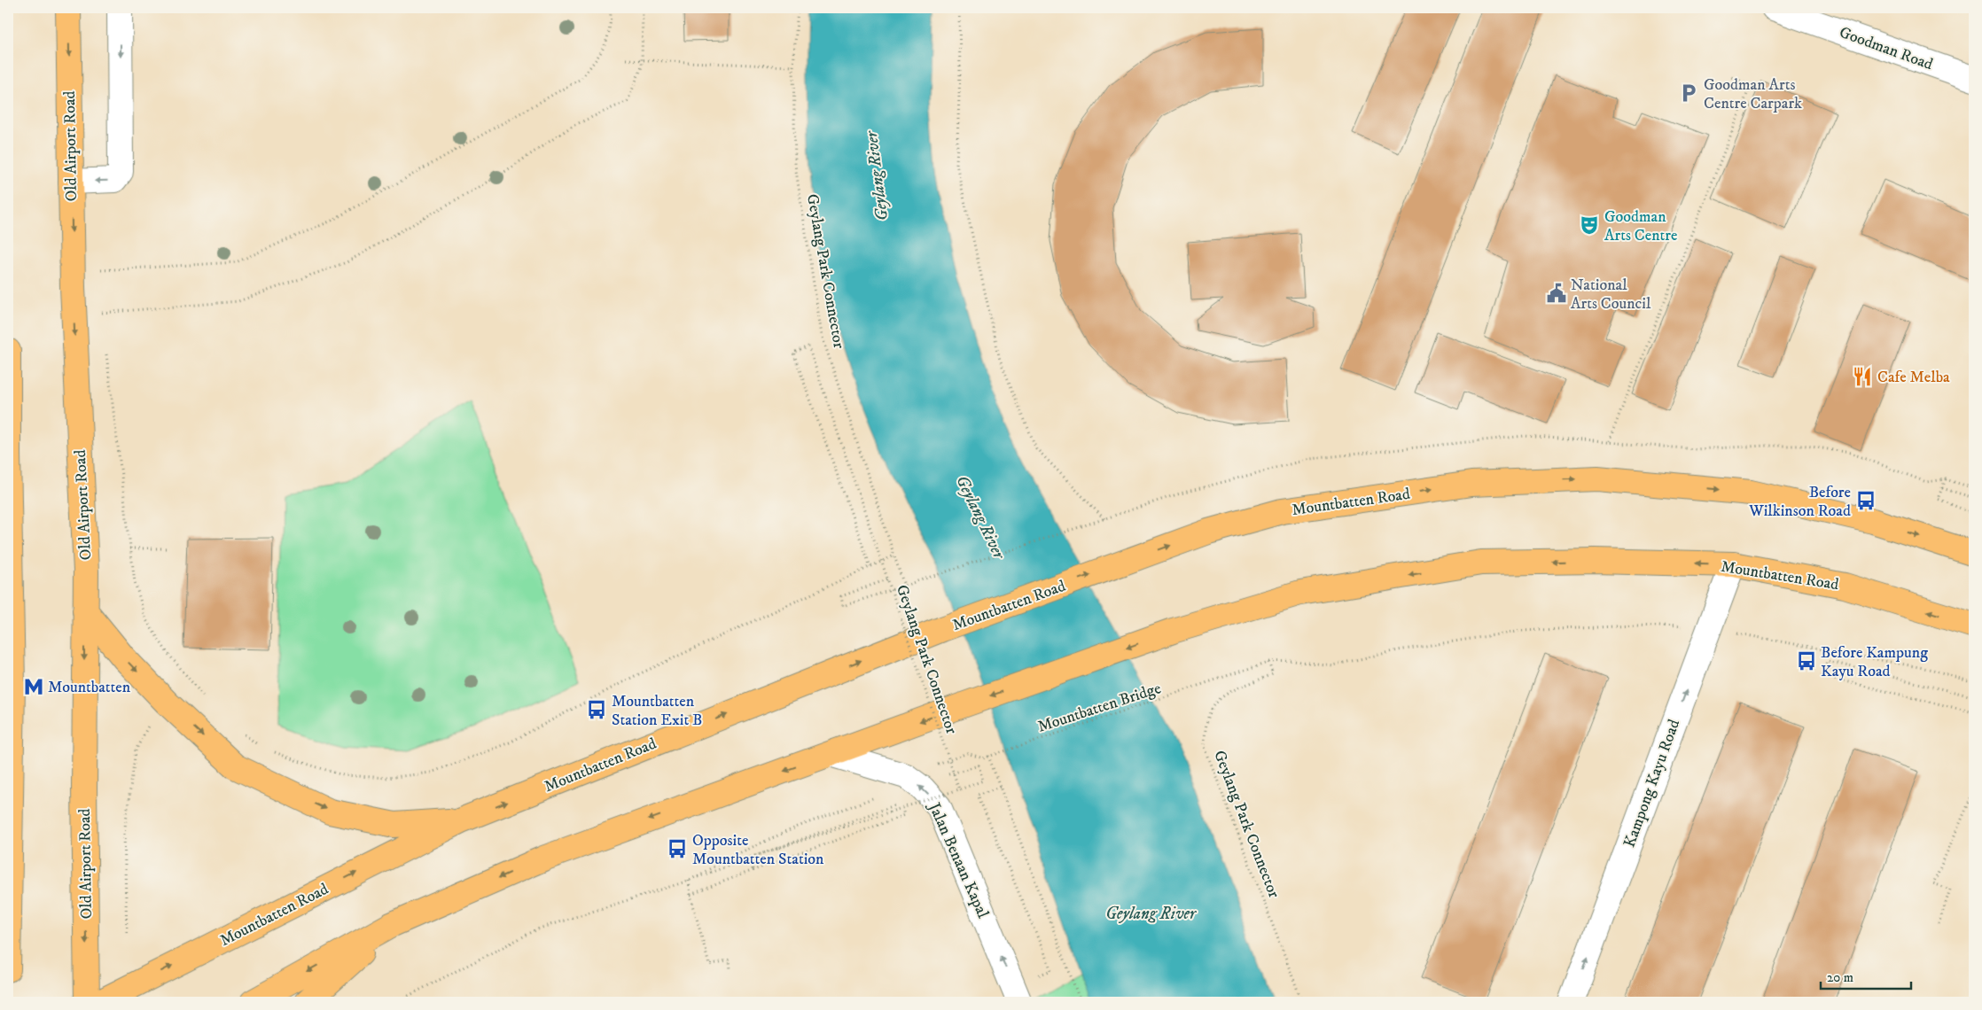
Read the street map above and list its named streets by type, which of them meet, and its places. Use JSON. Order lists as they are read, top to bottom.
{
  "streets": {
    "main road": ["Old Airport Road", "Mountbatten Road"],
    "street": ["Goodman Road", "Kampong Kayu Road", "Jalan Benaan Kapal"],
    "path": ["Geylang Park Connector", "Mountbatten Bridge"]
  },
  "crossings": [
    ["Geylang Park Connector", "Mountbatten Bridge"],
    ["Mountbatten Road", "Kampong Kayu Road"],
    ["Mountbatten Road", "Jalan Benaan Kapal"]
  ],
  "one_way": ["Kampong Kayu Road", "Jalan Benaan Kapal"],
  "water": ["Geylang River"],
  "places": {
    "parking": ["Goodman Arts Centre Carpark"],
    "theatre": ["Goodman Arts Centre"],
    "public building": ["National Arts Council"],
    "restaurant": ["Cafe Melba"],
    "bus stop": [
      "Before Wilkinson Road",
      "Before Kampung Kayu Road",
      "Mountbatten Station Exit B",
      "Opposite Mountbatten Station"
    ],
    "metro station": ["Mountbatten"]
  },
  "scale_bar": "20 m"
}
